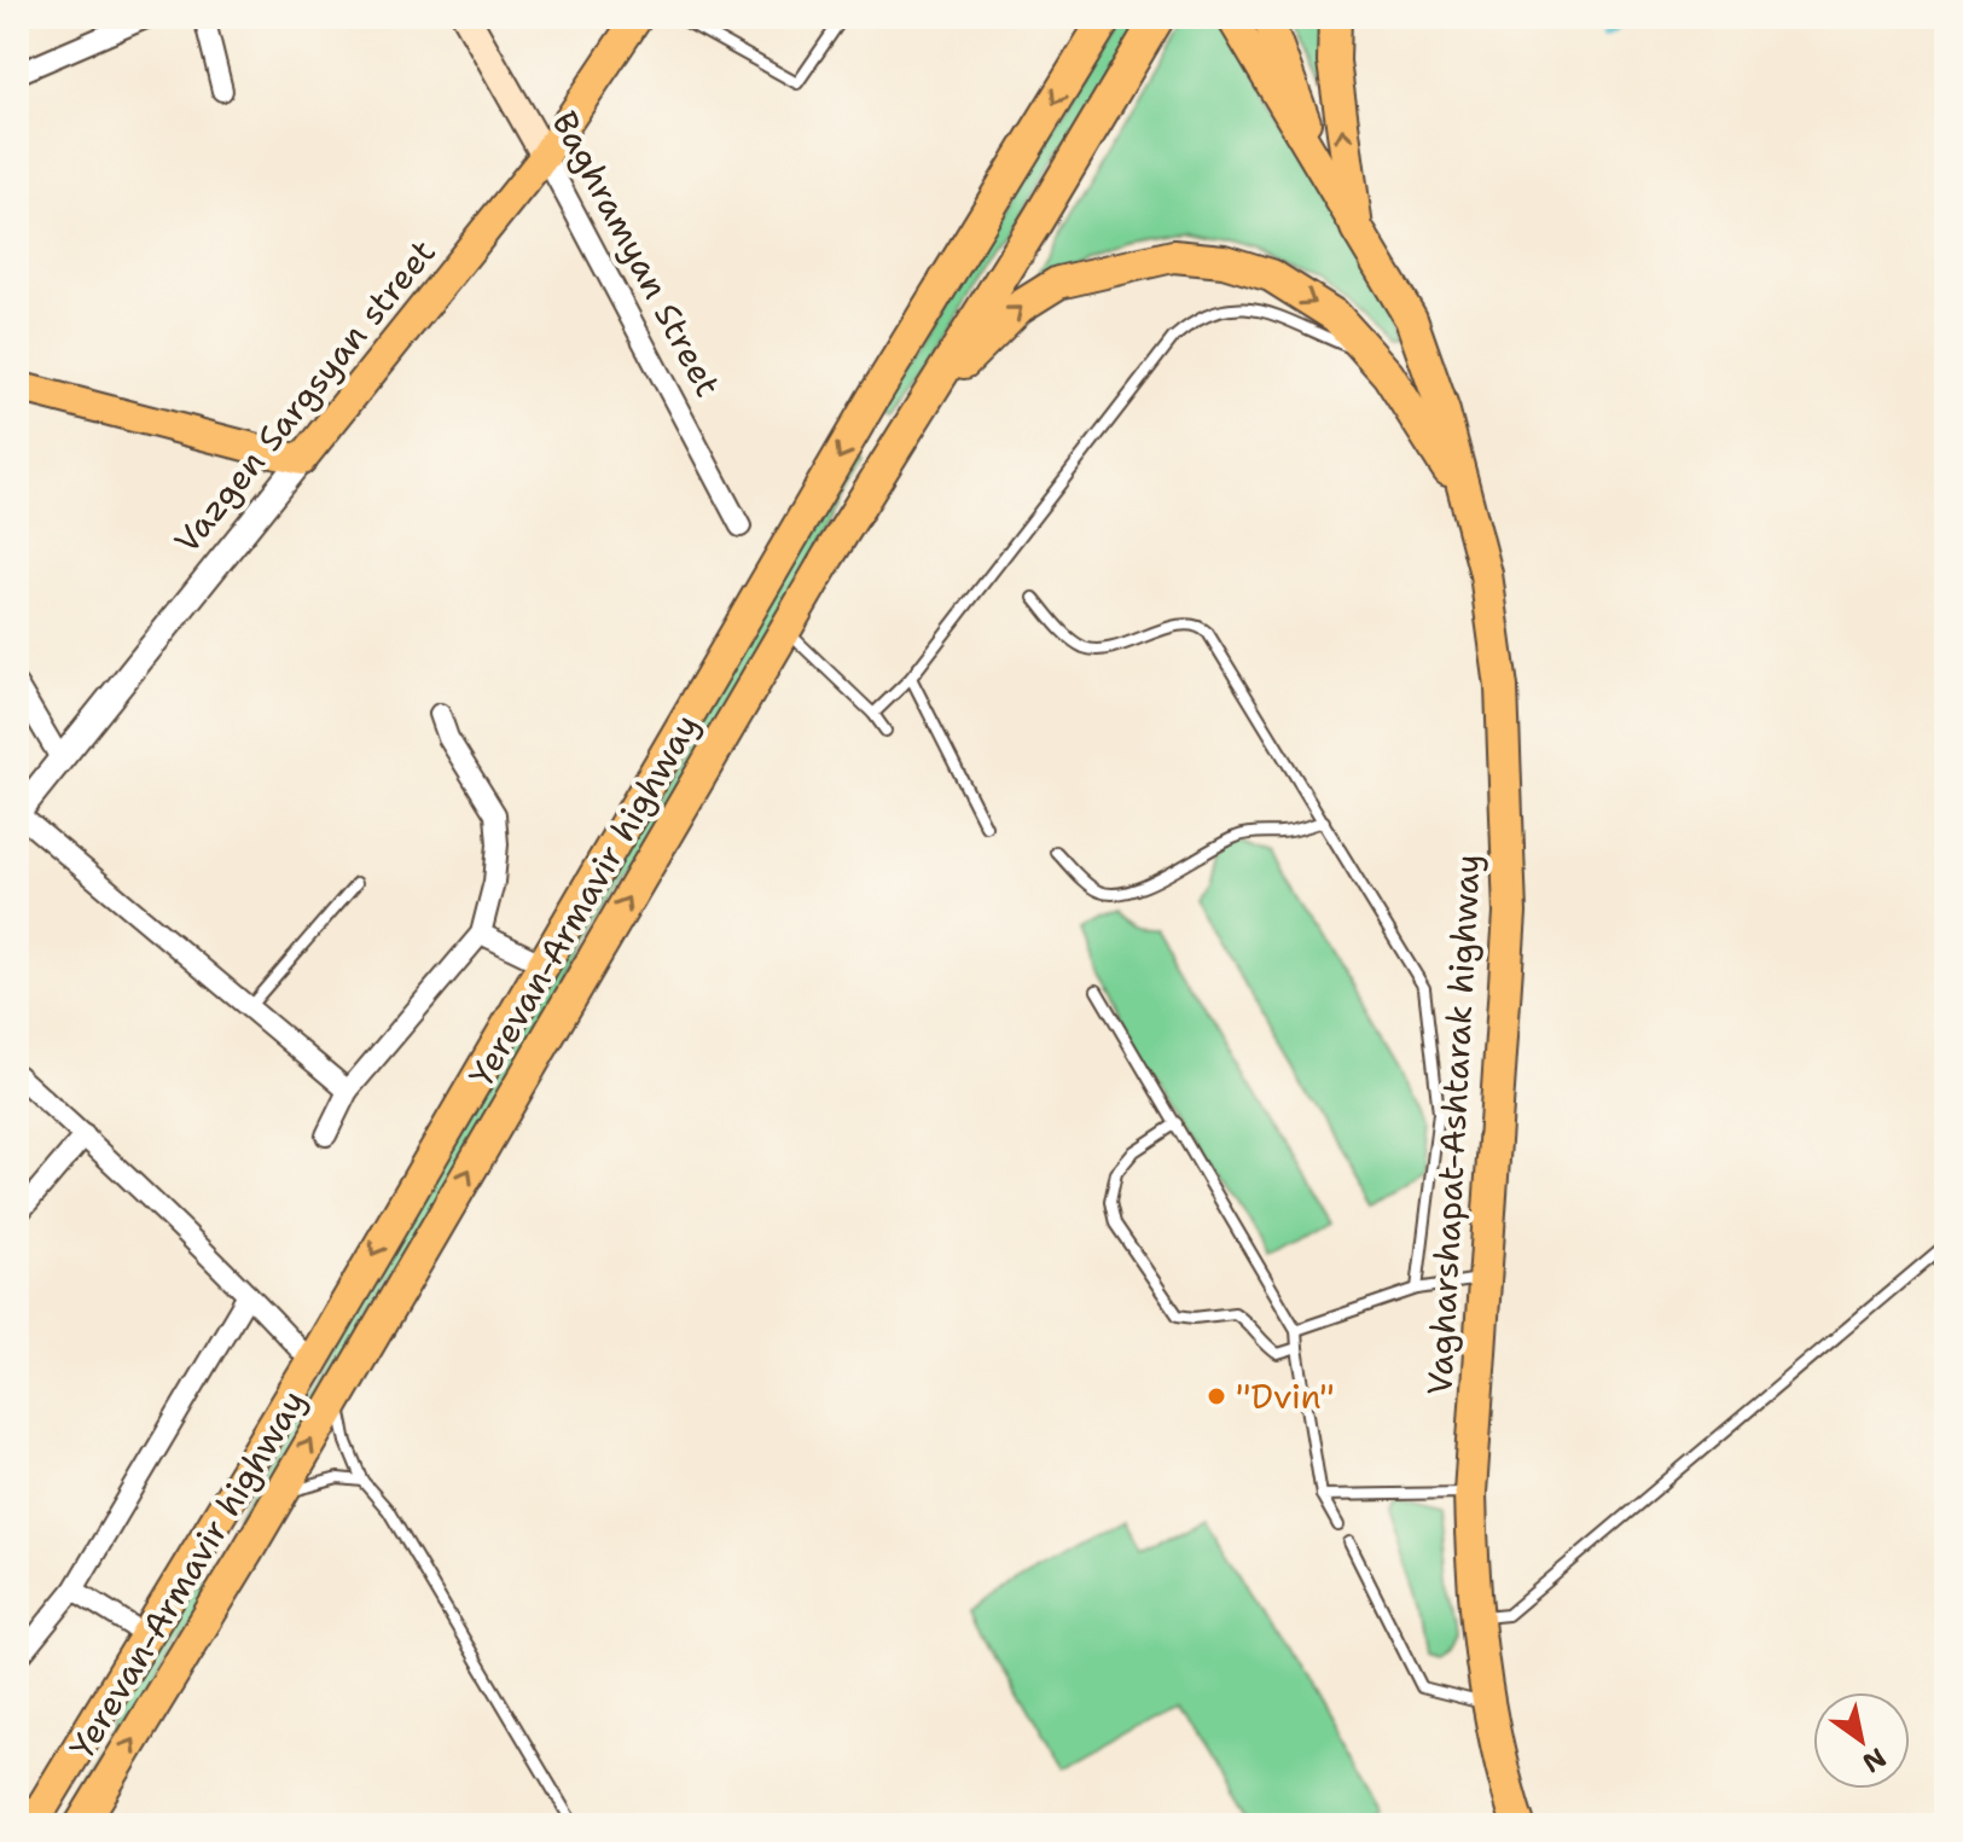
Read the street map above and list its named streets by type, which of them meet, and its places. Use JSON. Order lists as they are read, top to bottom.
{
  "streets": {
    "highway": ["Yerevan-Armavir highway", "Vagharshapat-Ashtarak highway"],
    "main road": ["Baghramyan Street", "Vazgen Sargsyan street"]
  },
  "crossings": [
    ["Baghramyan Street", "Vazgen Sargsyan street"]
  ],
  "places": ["\"Dvin\""],
  "north": "bottom right"
}
